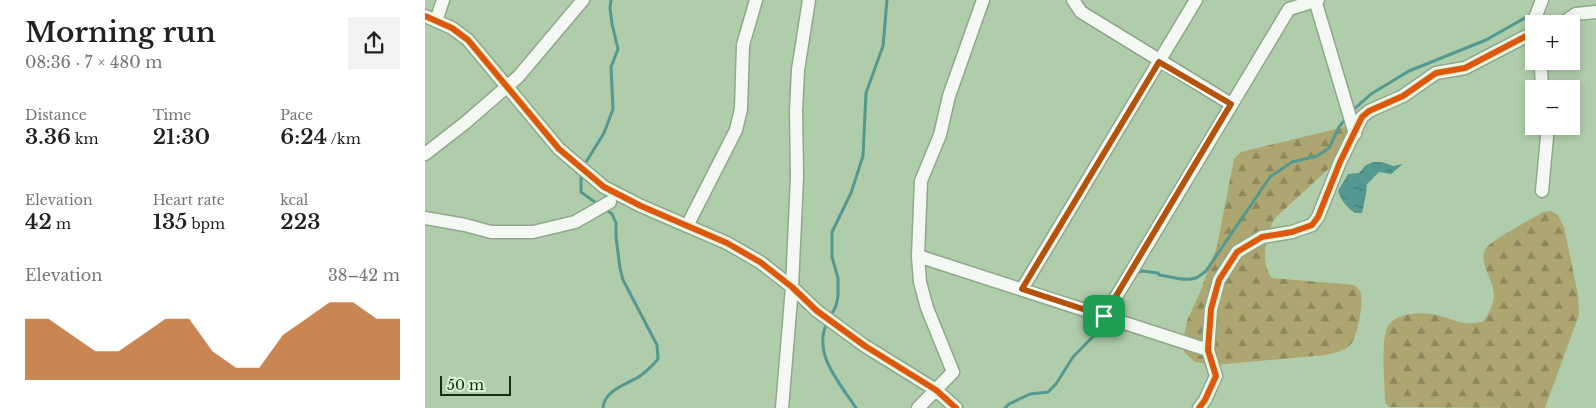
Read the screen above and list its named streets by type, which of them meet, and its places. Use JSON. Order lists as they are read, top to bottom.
{
  "scale_bar": "50 m",
  "page": {
    "heading": ["Morning run", "08:36 · 7 × 480 m"],
    "map_buttons": ["+", "−"],
    "stats": [
      ["Distance", "3.36 km"],
      ["Time", "21:30"],
      ["Pace", "6:24 /km"],
      ["Elevation", "42 m"],
      ["Heart rate", "135 bpm"],
      ["kcal", "223"]
    ],
    "chart": ["Elevation", "38–42 m"],
    "scale": "50 m"
  }
}
